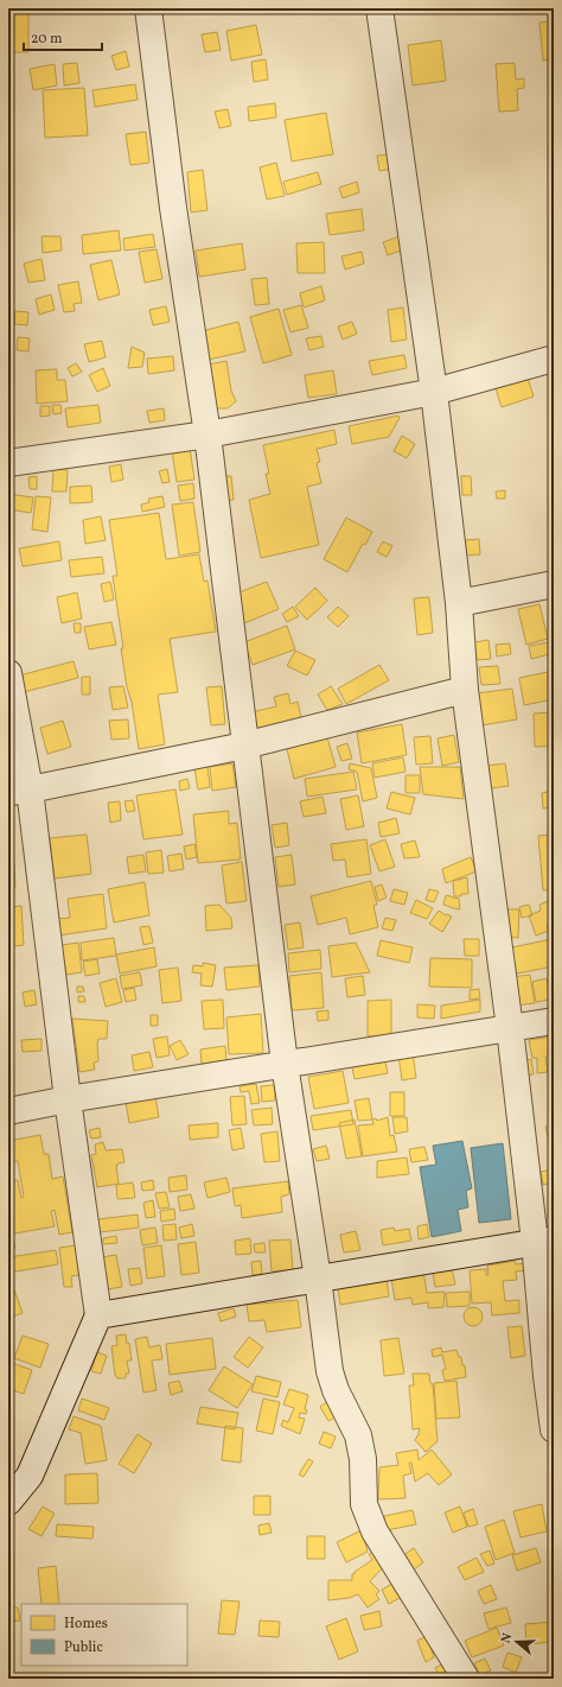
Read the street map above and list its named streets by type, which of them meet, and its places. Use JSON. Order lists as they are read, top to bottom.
{
  "legend": ["Homes", "Public"],
  "scale_bar": "20 m",
  "north": "left"
}
